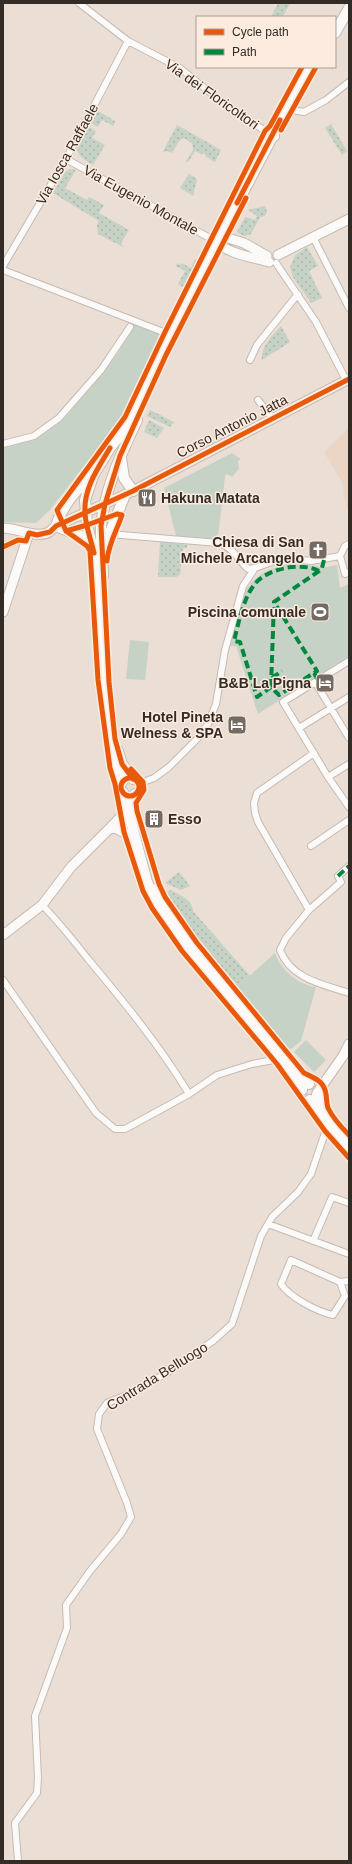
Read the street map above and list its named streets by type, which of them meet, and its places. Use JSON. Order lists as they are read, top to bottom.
{
  "streets": {
    "main road": ["Corso Antonio Jatta"],
    "street": [
      "Via dei Floricoltori",
      "Via Iosca Raffaele",
      "Via Eugenio Montale",
      "Contrada Belluogo"
    ]
  },
  "crossings": [
    ["Via dei Floricoltori", "Via Iosca Raffaele"],
    ["Via Iosca Raffaele", "Via Eugenio Montale"]
  ],
  "places": {
    "restaurant": ["Hakuna Matata"],
    "church": ["Chiesa di San Michele Arcangelo"],
    "sports": ["Piscina comunale"],
    "hotel": ["B&B La Pigna", "Hotel Pineta Welness & SPA"],
    "building": ["Esso"]
  },
  "legend": ["Cycle path", "Path"]
}
